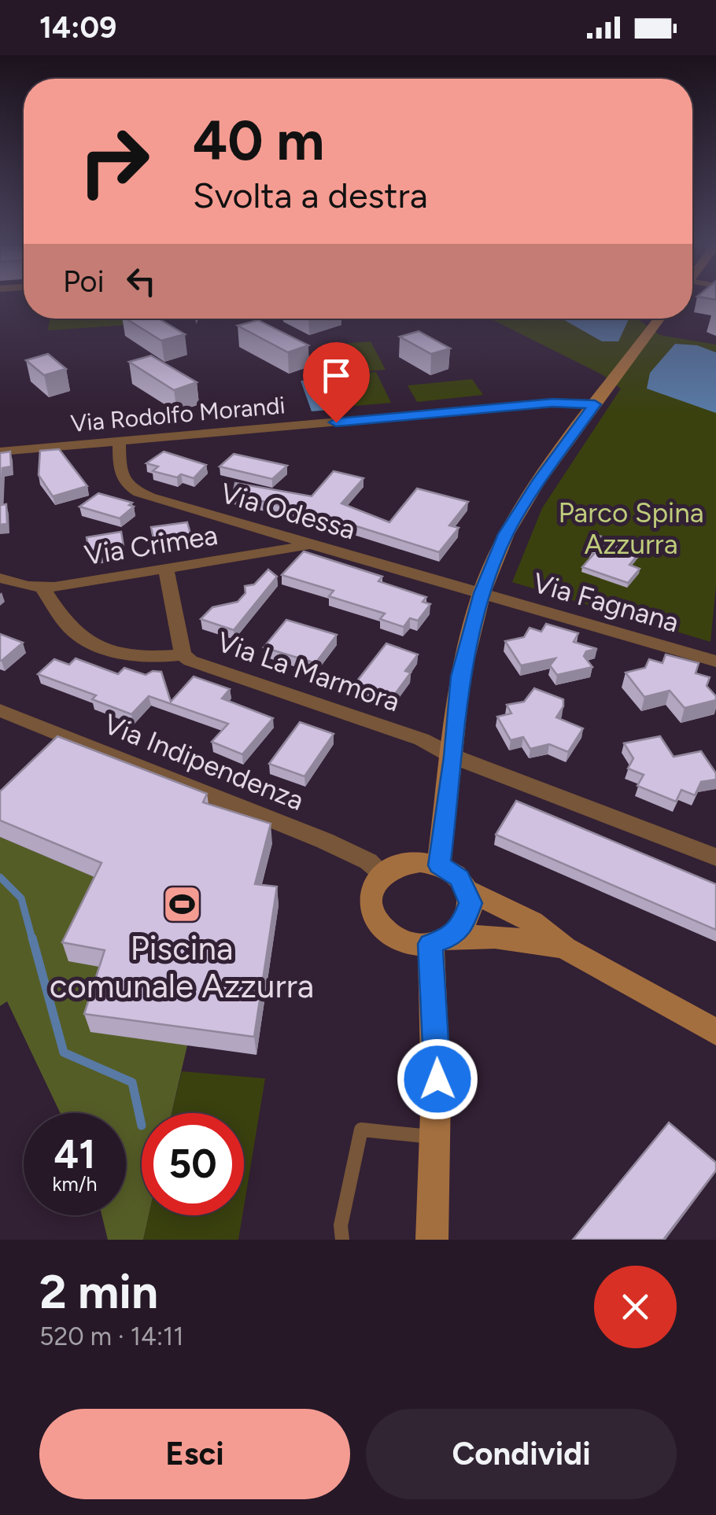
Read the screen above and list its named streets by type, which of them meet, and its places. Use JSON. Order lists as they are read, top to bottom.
{
  "streets": {
    "street": [
      "Via Rodolfo Morandi",
      "Via Odessa",
      "Via Crimea",
      "Via Fagnana",
      "Via La Marmora",
      "Via Indipendenza"
    ]
  },
  "crossings": [
    ["Via Rodolfo Morandi", "Via Odessa"],
    ["Via Odessa", "Via Crimea"],
    ["Via Odessa", "Via Fagnana"],
    ["Via Crimea", "Via La Marmora"]
  ],
  "parks": ["Parco Spina Azzurra"],
  "places": {
    "sports": ["Piscina comunale Azzurra"]
  },
  "page": {
    "status": "14:09",
    "turn": ["40 m", "Svolta a destra"],
    "then": "Poi",
    "speed": "41 km/h",
    "limit": "50",
    "heading": ["2 min", "520 m · 14:11"],
    "buttons": ["Esci", "Condividi"]
  }
}
